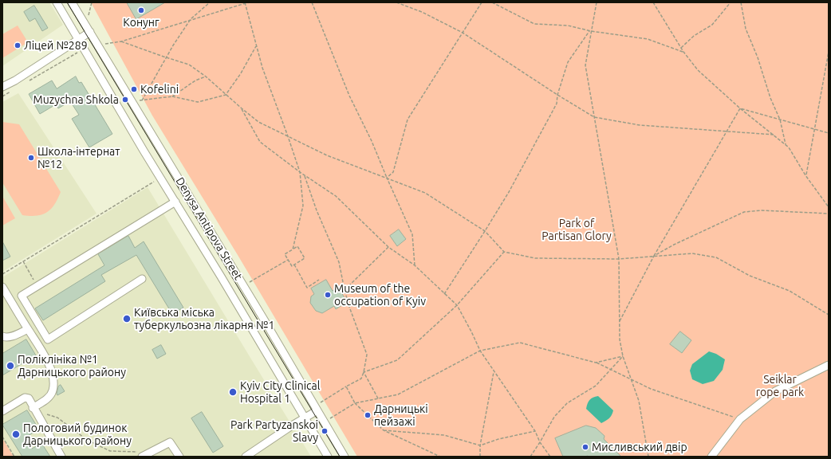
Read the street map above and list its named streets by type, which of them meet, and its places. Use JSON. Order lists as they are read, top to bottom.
{
  "streets": {
    "street": ["Denysa Antipova Street"]
  },
  "parks": ["Park of Partisan Glory", "Seiklar rope park"],
  "places": [
    "Конунг",
    "Ліцей №289",
    "Kofelini",
    "Muzychna Shkola",
    "Школа-інтернат №12",
    "Museum of the occupation of Kyiv",
    "Київська міська туберкульозна лікарня №1",
    "Поліклініка №1 Дарницького району",
    "Kyiv City Clinical Hospital 1",
    "Дарницькі пейзажі",
    "Park Partyzanskoi Slavy",
    "Пологовий будинок Дарницького району",
    "Мисливський двір"
  ]
}
